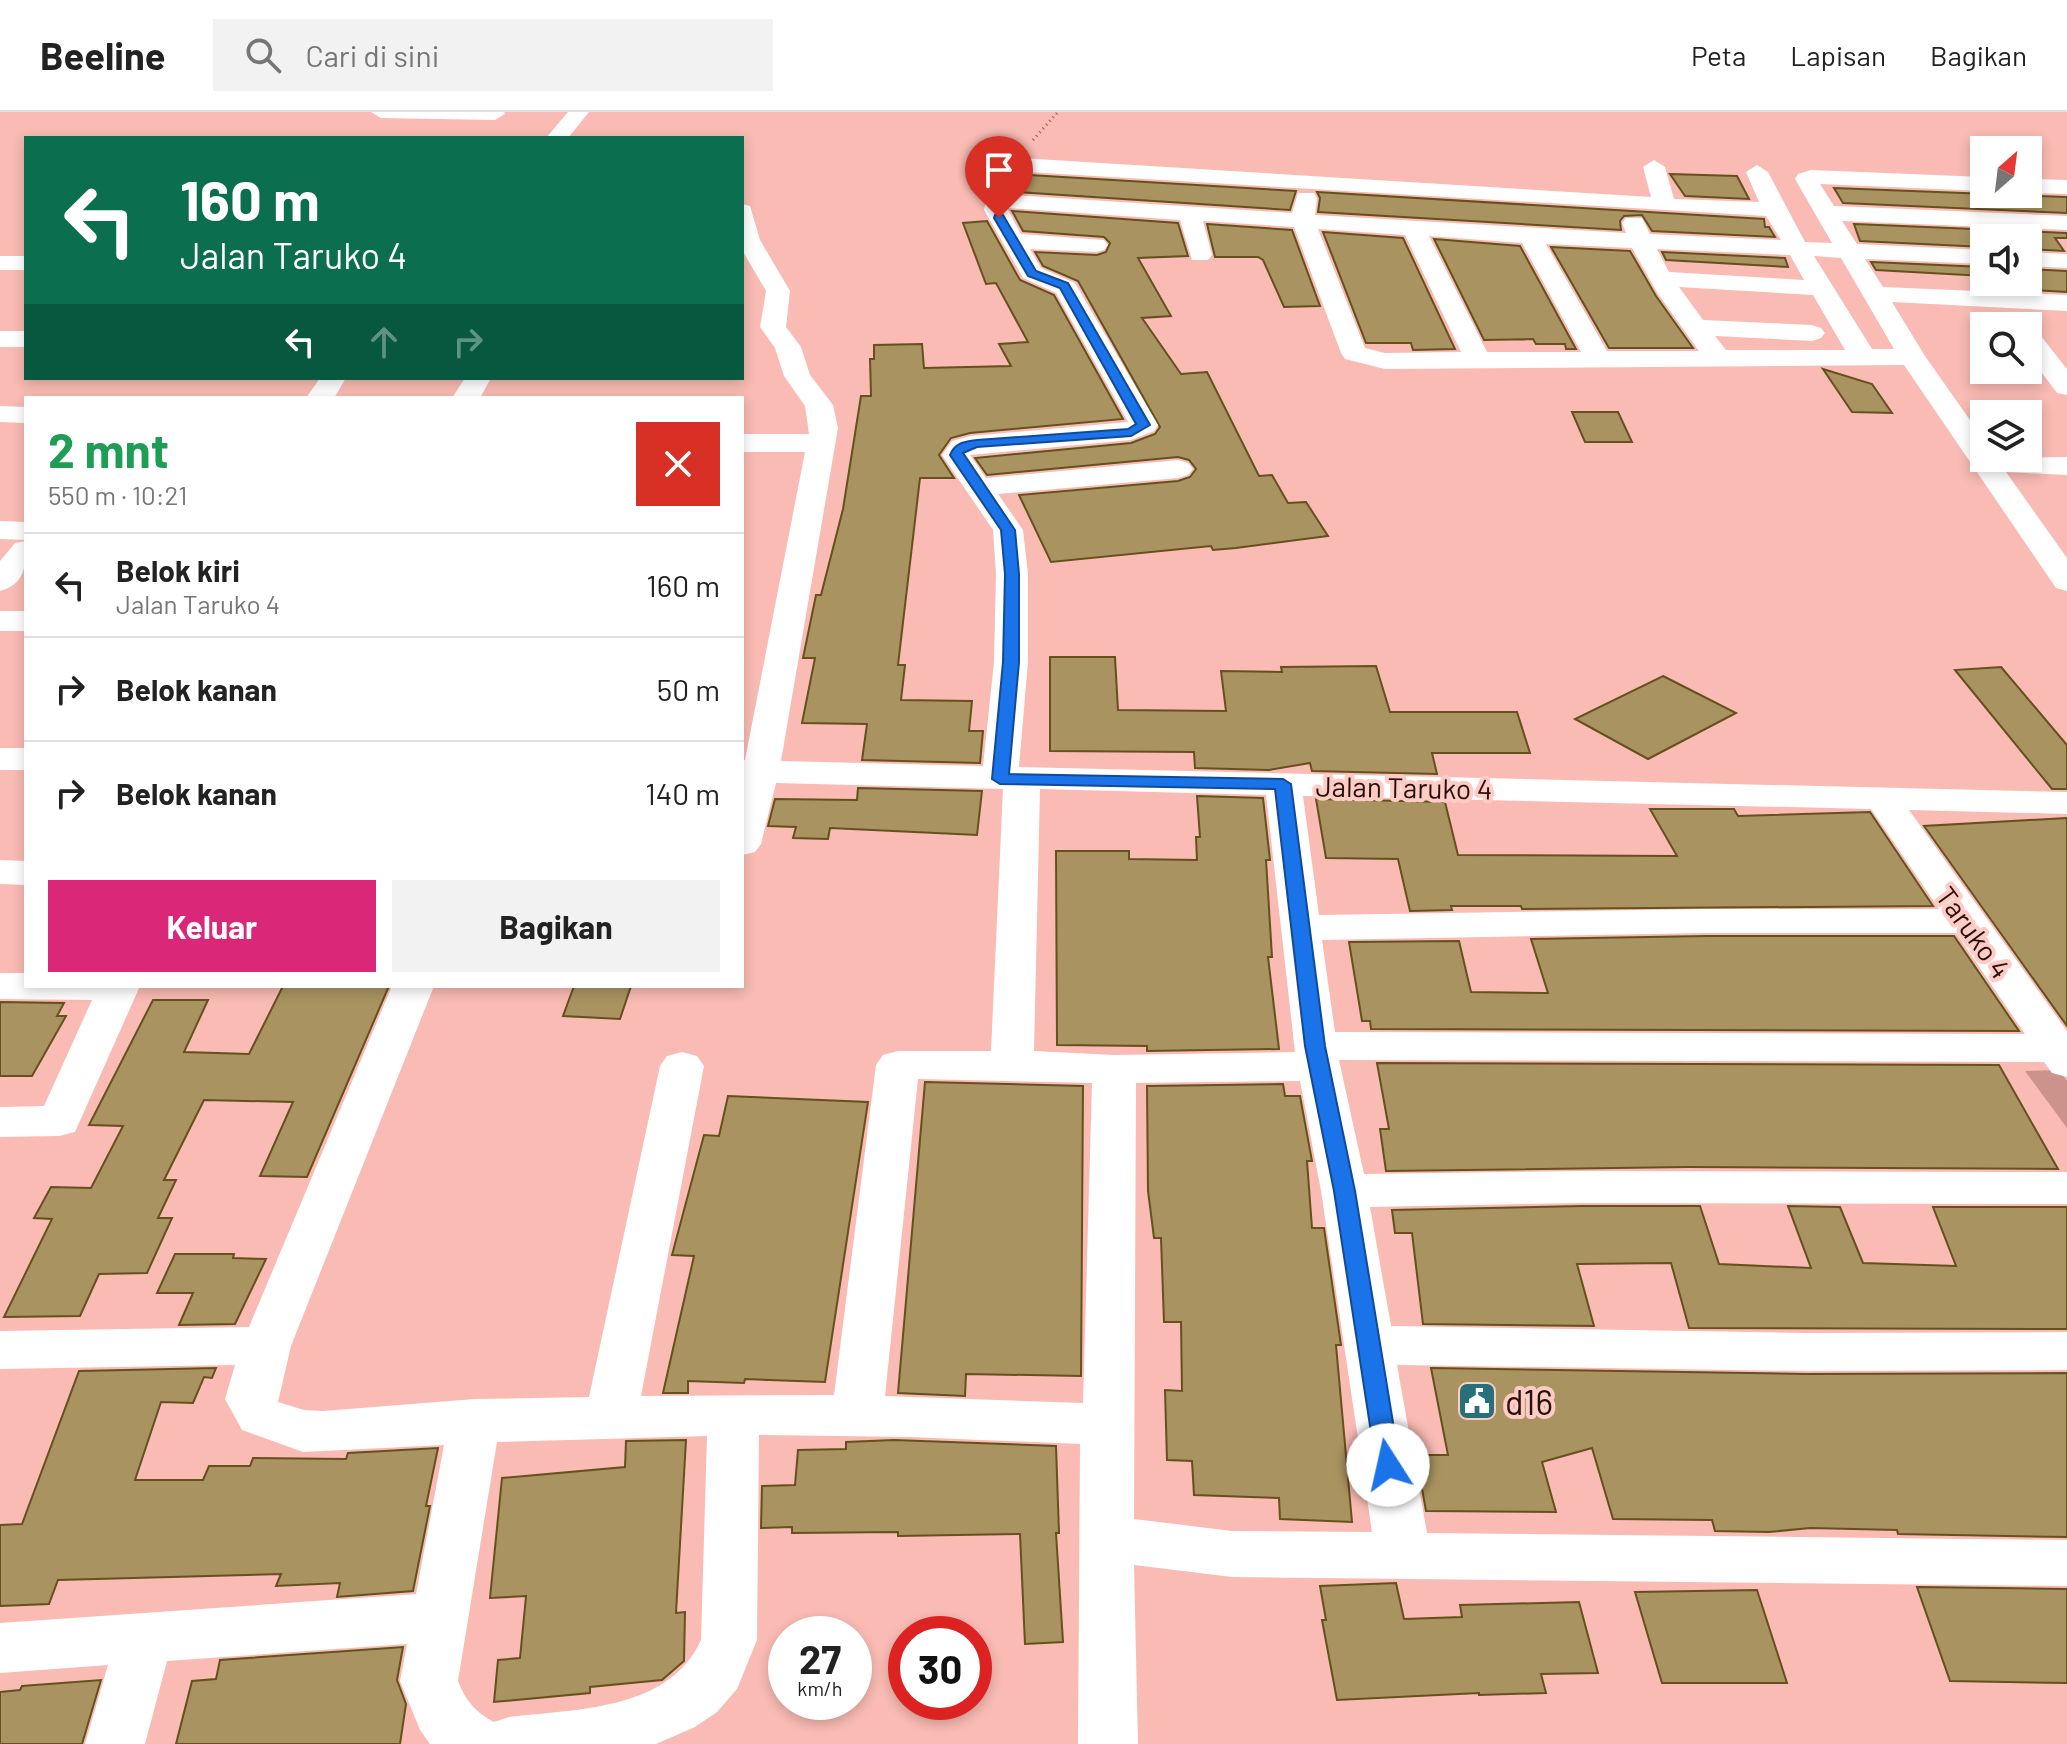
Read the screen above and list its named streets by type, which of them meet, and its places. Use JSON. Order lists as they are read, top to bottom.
{
  "streets": {
    "street": ["Jalan Taruko 4", "Taruko 4"]
  },
  "crossings": [
    ["Jalan Taruko 4", "Taruko 4"]
  ],
  "places": {
    "public building": ["d16"]
  },
  "north": "top right",
  "page": {
    "header": "Beeline",
    "search": "Cari di sini",
    "nav": ["Peta", "Lapisan", "Bagikan"],
    "turn": ["160 m", "Jalan Taruko 4"],
    "heading": ["2 mnt", "550 m · 10:21"],
    "list": [
      {
        "name": "Belok kiri",
        "note": "Jalan Taruko 4",
        "value": "160 m"
      },
      {
        "name": "Belok kanan",
        "value": "50 m"
      },
      {
        "name": "Belok kanan",
        "value": "140 m"
      }
    ],
    "buttons": ["Keluar", "Bagikan"],
    "speed": "27 km/h",
    "limit": "30"
  }
}
